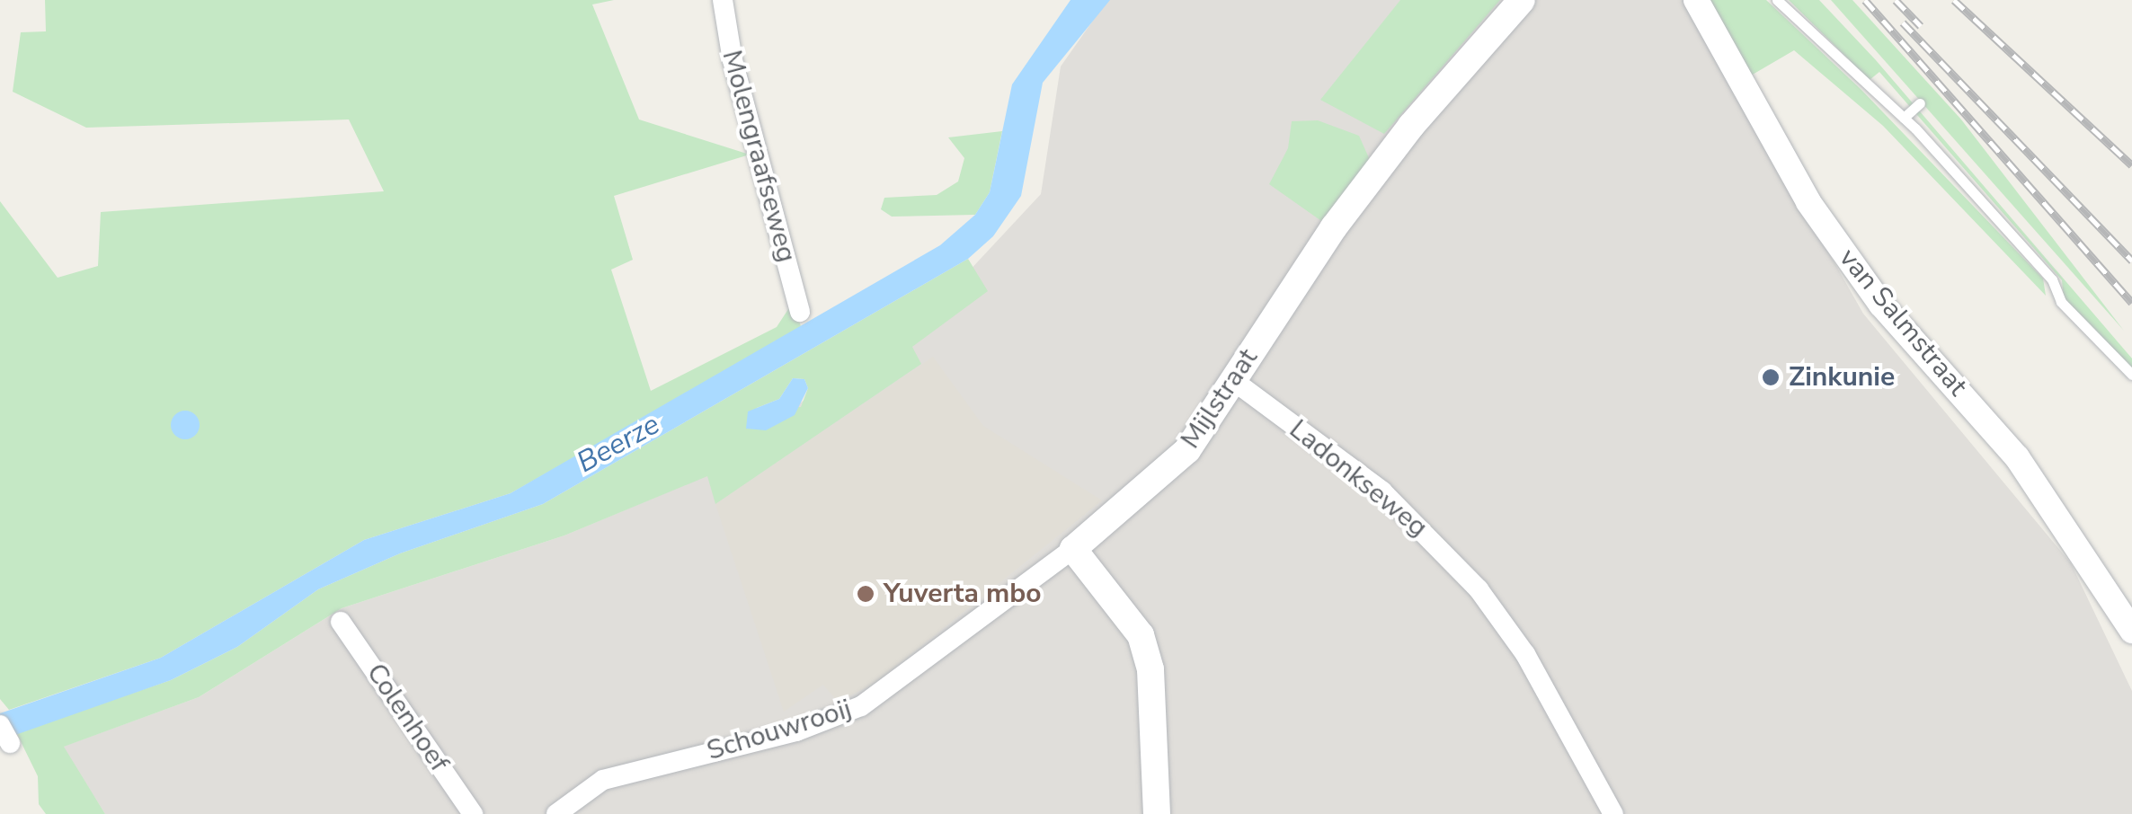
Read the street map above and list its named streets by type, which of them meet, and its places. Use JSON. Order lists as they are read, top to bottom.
{
  "streets": {
    "main road": ["Mijlstraat"],
    "street": [
      "Molengraafseweg",
      "van Salmstraat",
      "Ladonkseweg",
      "Colenhoef",
      "Schouwrooij"
    ]
  },
  "crossings": [
    ["Mijlstraat", "Ladonkseweg"],
    ["Mijlstraat", "Schouwrooij"]
  ],
  "water": ["Beerze"],
  "places": ["Zinkunie", "Yuverta mbo"]
}
